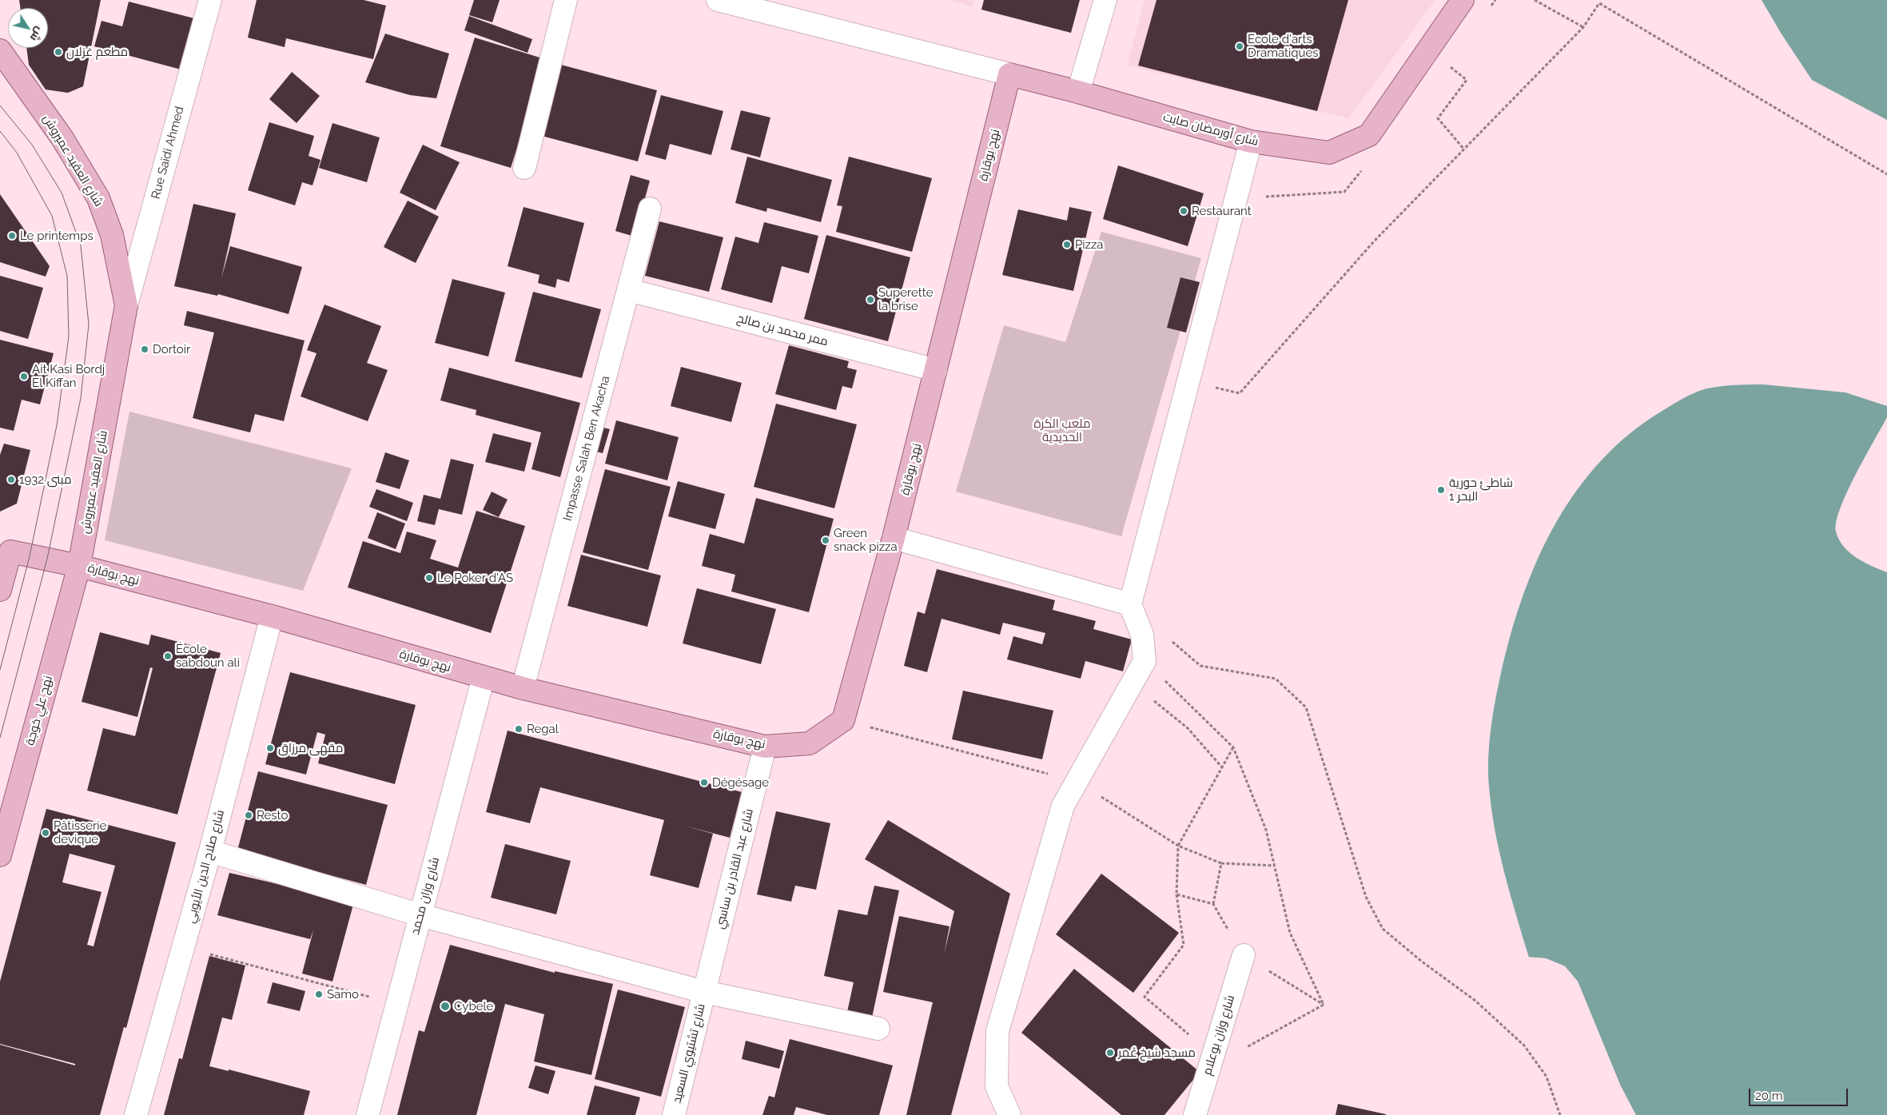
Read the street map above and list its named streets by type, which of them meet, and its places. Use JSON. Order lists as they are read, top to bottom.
{
  "streets": {
    "main road": [
      "شارع أورمضان صايت",
      "نهج بوقارة",
      "شارع العقيد عميروش",
      "نهج علي خوجة"
    ],
    "street": [
      "Rue Saïdi Ahmed",
      "ممر محمد بن صالح",
      "Impasse Salah Ben Akacha",
      "شارع صلاح الدين الأيوبي",
      "شارع عبد القادر بن ساسي",
      "شارع وزان محمد",
      "شارع وزان بوعلام",
      "شارع تشتيوي السعيد"
    ]
  },
  "crossings": [
    ["شارع أورمضان صايت", "نهج بوقارة"],
    ["Rue Saïdi Ahmed", "شارع العقيد عميروش"],
    ["نهج بوقارة", "شارع العقيد عميروش"],
    ["نهج بوقارة", "ممر محمد بن صالح"],
    ["نهج بوقارة", "Impasse Salah Ben Akacha"],
    ["نهج بوقارة", "نهج علي خوجة"],
    ["نهج بوقارة", "شارع صلاح الدين الأيوبي"],
    ["نهج بوقارة", "شارع عبد القادر بن ساسي"],
    ["نهج بوقارة", "شارع وزان محمد"],
    ["شارع العقيد عميروش", "نهج علي خوجة"],
    ["ممر محمد بن صالح", "Impasse Salah Ben Akacha"],
    ["شارع عبد القادر بن ساسي", "شارع تشتيوي السعيد"]
  ],
  "parks": ["ملعب الكرة الحديدية"],
  "places": [
    "Ecole d'arts Dramatiques",
    "مطعم غزلان",
    "Restaurant",
    "Le printemps",
    "Pizza",
    "Superette la brise",
    "Dortoir",
    "Ait Kasi Bordj El Kiffan",
    "مبنى 1932",
    "شاطئ حورية البحر 1",
    "Green snack pizza",
    "Le Poker d'AS",
    "École sabdoun ali",
    "Regal",
    "مقهى مرزاق",
    "Dégésage",
    "Resto",
    "Pâtisserie devique",
    "Samo",
    "Cybele",
    "مسجد شيخ عُمر"
  ],
  "scale_bar": "20 m",
  "north": "bottom right"
}
